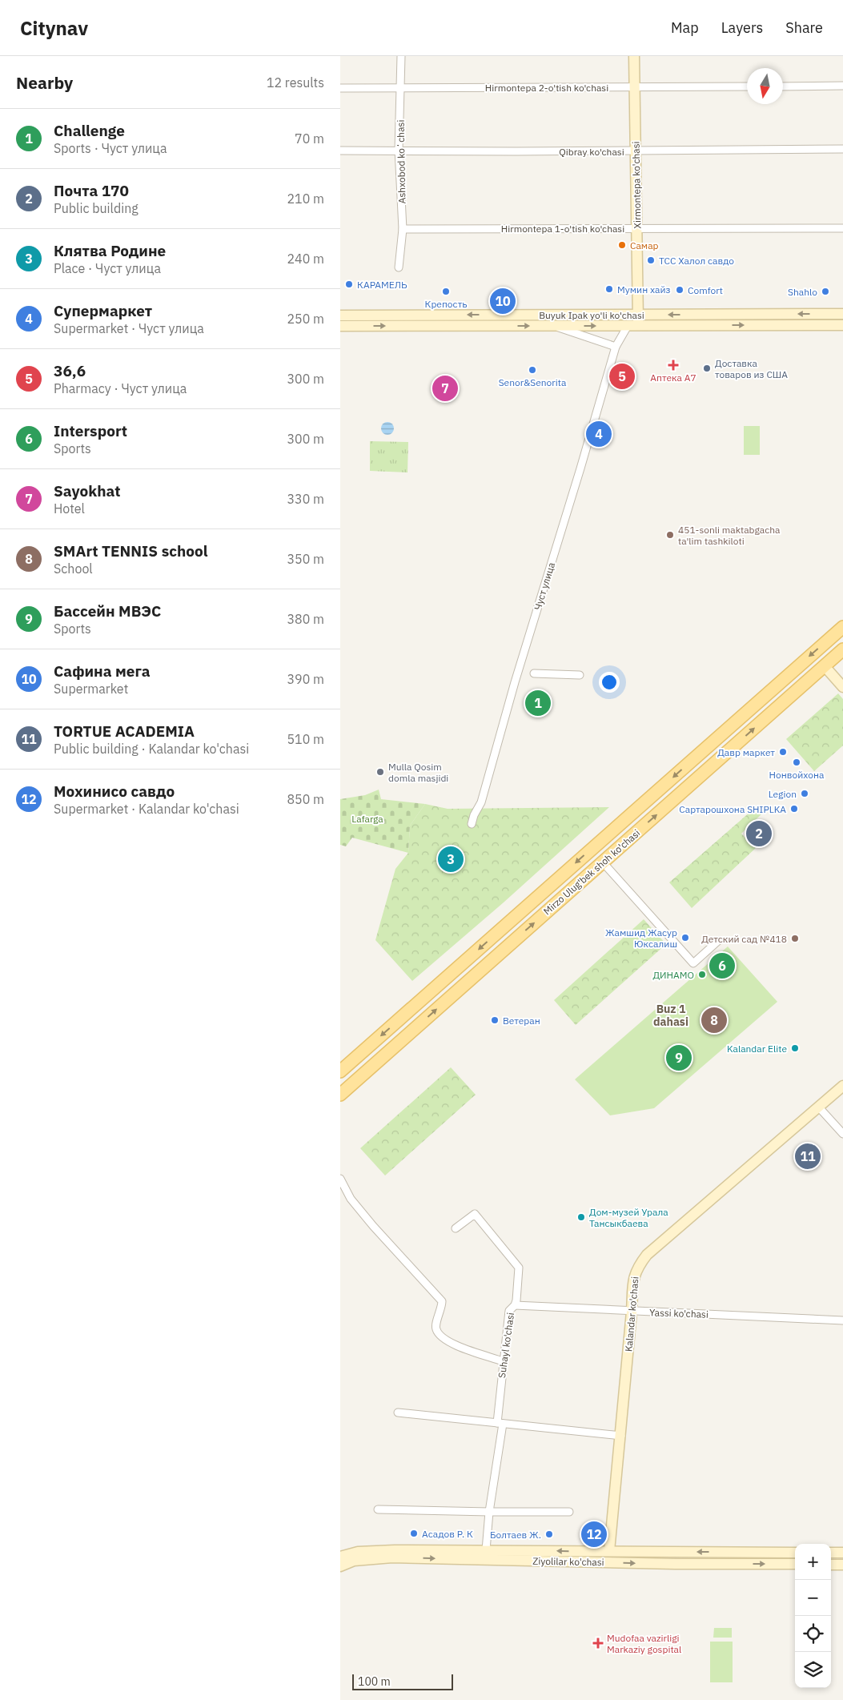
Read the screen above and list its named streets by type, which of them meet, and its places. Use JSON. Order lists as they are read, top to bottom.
{
  "streets": {
    "main road": [
      "Xirmontepa ko'chasi",
      "Buyuk Ipak yo'li ko'chasi",
      "Mirzo Ulug'bek shoh ko'chasi",
      "Kalandar ko'chasi",
      "Ziyolilar ko'chasi"
    ],
    "street": [
      "Hirmontepa 2-o'tish ko'chasi",
      "Qibray ko'chasi",
      "Ashxobod koʻchasi",
      "Hirmontepa 1-o'tish ko'chasi",
      "Чуст улица",
      "Yassi ko'chasi",
      "Suhayl ko'chasi"
    ]
  },
  "crossings": [
    ["Hirmontepa 2-o'tish ko'chasi", "Ashxobod koʻchasi"],
    ["Hirmontepa 2-o'tish ko'chasi", "Xirmontepa ko'chasi"],
    ["Qibray ko'chasi", "Ashxobod koʻchasi"],
    ["Qibray ko'chasi", "Xirmontepa ko'chasi"],
    ["Ashxobod koʻchasi", "Hirmontepa 1-o'tish ko'chasi"],
    ["Xirmontepa ko'chasi", "Hirmontepa 1-o'tish ko'chasi"],
    ["Xirmontepa ko'chasi", "Buyuk Ipak yo'li ko'chasi"],
    ["Buyuk Ipak yo'li ko'chasi", "Чуст улица"],
    ["Yassi ko'chasi", "Kalandar ko'chasi"],
    ["Yassi ko'chasi", "Suhayl ko'chasi"],
    ["Kalandar ko'chasi", "Ziyolilar ko'chasi"],
    ["Suhayl ko'chasi", "Ziyolilar ko'chasi"]
  ],
  "districts": ["Buz 1 dahasi"],
  "parks": ["Lafarga"],
  "places": {
    "other": [
      "Самар",
      "ТСС Халол савдо",
      "КАРАМЕЛЬ",
      "Мумин хайз",
      "Comfort",
      "Крепость",
      "Shahlo",
      "Доставка товаров из США",
      "Senor&Senorita",
      "451-sonli maktabgacha ta'lim tashkiloti",
      "Давр маркет",
      "Нонвойхона",
      "Mulla Qosim domla masjidi",
      "Legion",
      "Сартарошхона SHIPLKA",
      "Жамшид Жасур Юксалиш",
      "Детский сад №418",
      "ДИНАМО",
      "Ветеран",
      "Kalandar Elite",
      "Дом-музей Урала Тансыкбаева",
      "Асадов Р. К",
      "Болтаев Ж."
    ],
    "health": ["Аптека А7", "Mudofaa vazirligi Markaziy gospital"]
  },
  "scale_bar": "100 m",
  "north": "bottom",
  "page": {
    "header": "Citynav",
    "nav": ["Map", "Layers", "Share"],
    "heading": ["Nearby", "12 results"],
    "list": [
      {
        "mark": "1",
        "name": "Challenge",
        "note": "Sports · Чуст улица",
        "value": "70 m"
      },
      {
        "mark": "2",
        "name": "Почта 170",
        "note": "Public building",
        "value": "210 m"
      },
      {
        "mark": "3",
        "name": "Клятва Родине",
        "note": "Place · Чуст улица",
        "value": "240 m"
      },
      {
        "mark": "4",
        "name": "Супермаркет",
        "note": "Supermarket · Чуст улица",
        "value": "250 m"
      },
      {
        "mark": "5",
        "name": "36,6",
        "note": "Pharmacy · Чуст улица",
        "value": "300 m"
      },
      {
        "mark": "6",
        "name": "Intersport",
        "note": "Sports",
        "value": "300 m"
      },
      {
        "mark": "7",
        "name": "Sayokhat",
        "note": "Hotel",
        "value": "330 m"
      },
      {
        "mark": "8",
        "name": "SMArt TENNIS school",
        "note": "School",
        "value": "350 m"
      },
      {
        "mark": "9",
        "name": "Бассейн МВЭС",
        "note": "Sports",
        "value": "380 m"
      },
      {
        "mark": "10",
        "name": "Сафина мега",
        "note": "Supermarket",
        "value": "390 m"
      },
      {
        "mark": "11",
        "name": "TORTUE ACADEMIA",
        "note": "Public building · Kalandar ko'chasi",
        "value": "510 m"
      },
      {
        "mark": "12",
        "name": "Мохинисо савдо",
        "note": "Supermarket · Kalandar ko'chasi",
        "value": "850 m"
      }
    ],
    "pins": [
      "10",
      "5",
      "7",
      "4",
      "1",
      "2",
      "3",
      "6",
      "8",
      "9",
      "11",
      "12"
    ],
    "map_buttons": ["+", "−"],
    "scale": "100 m"
  }
}
